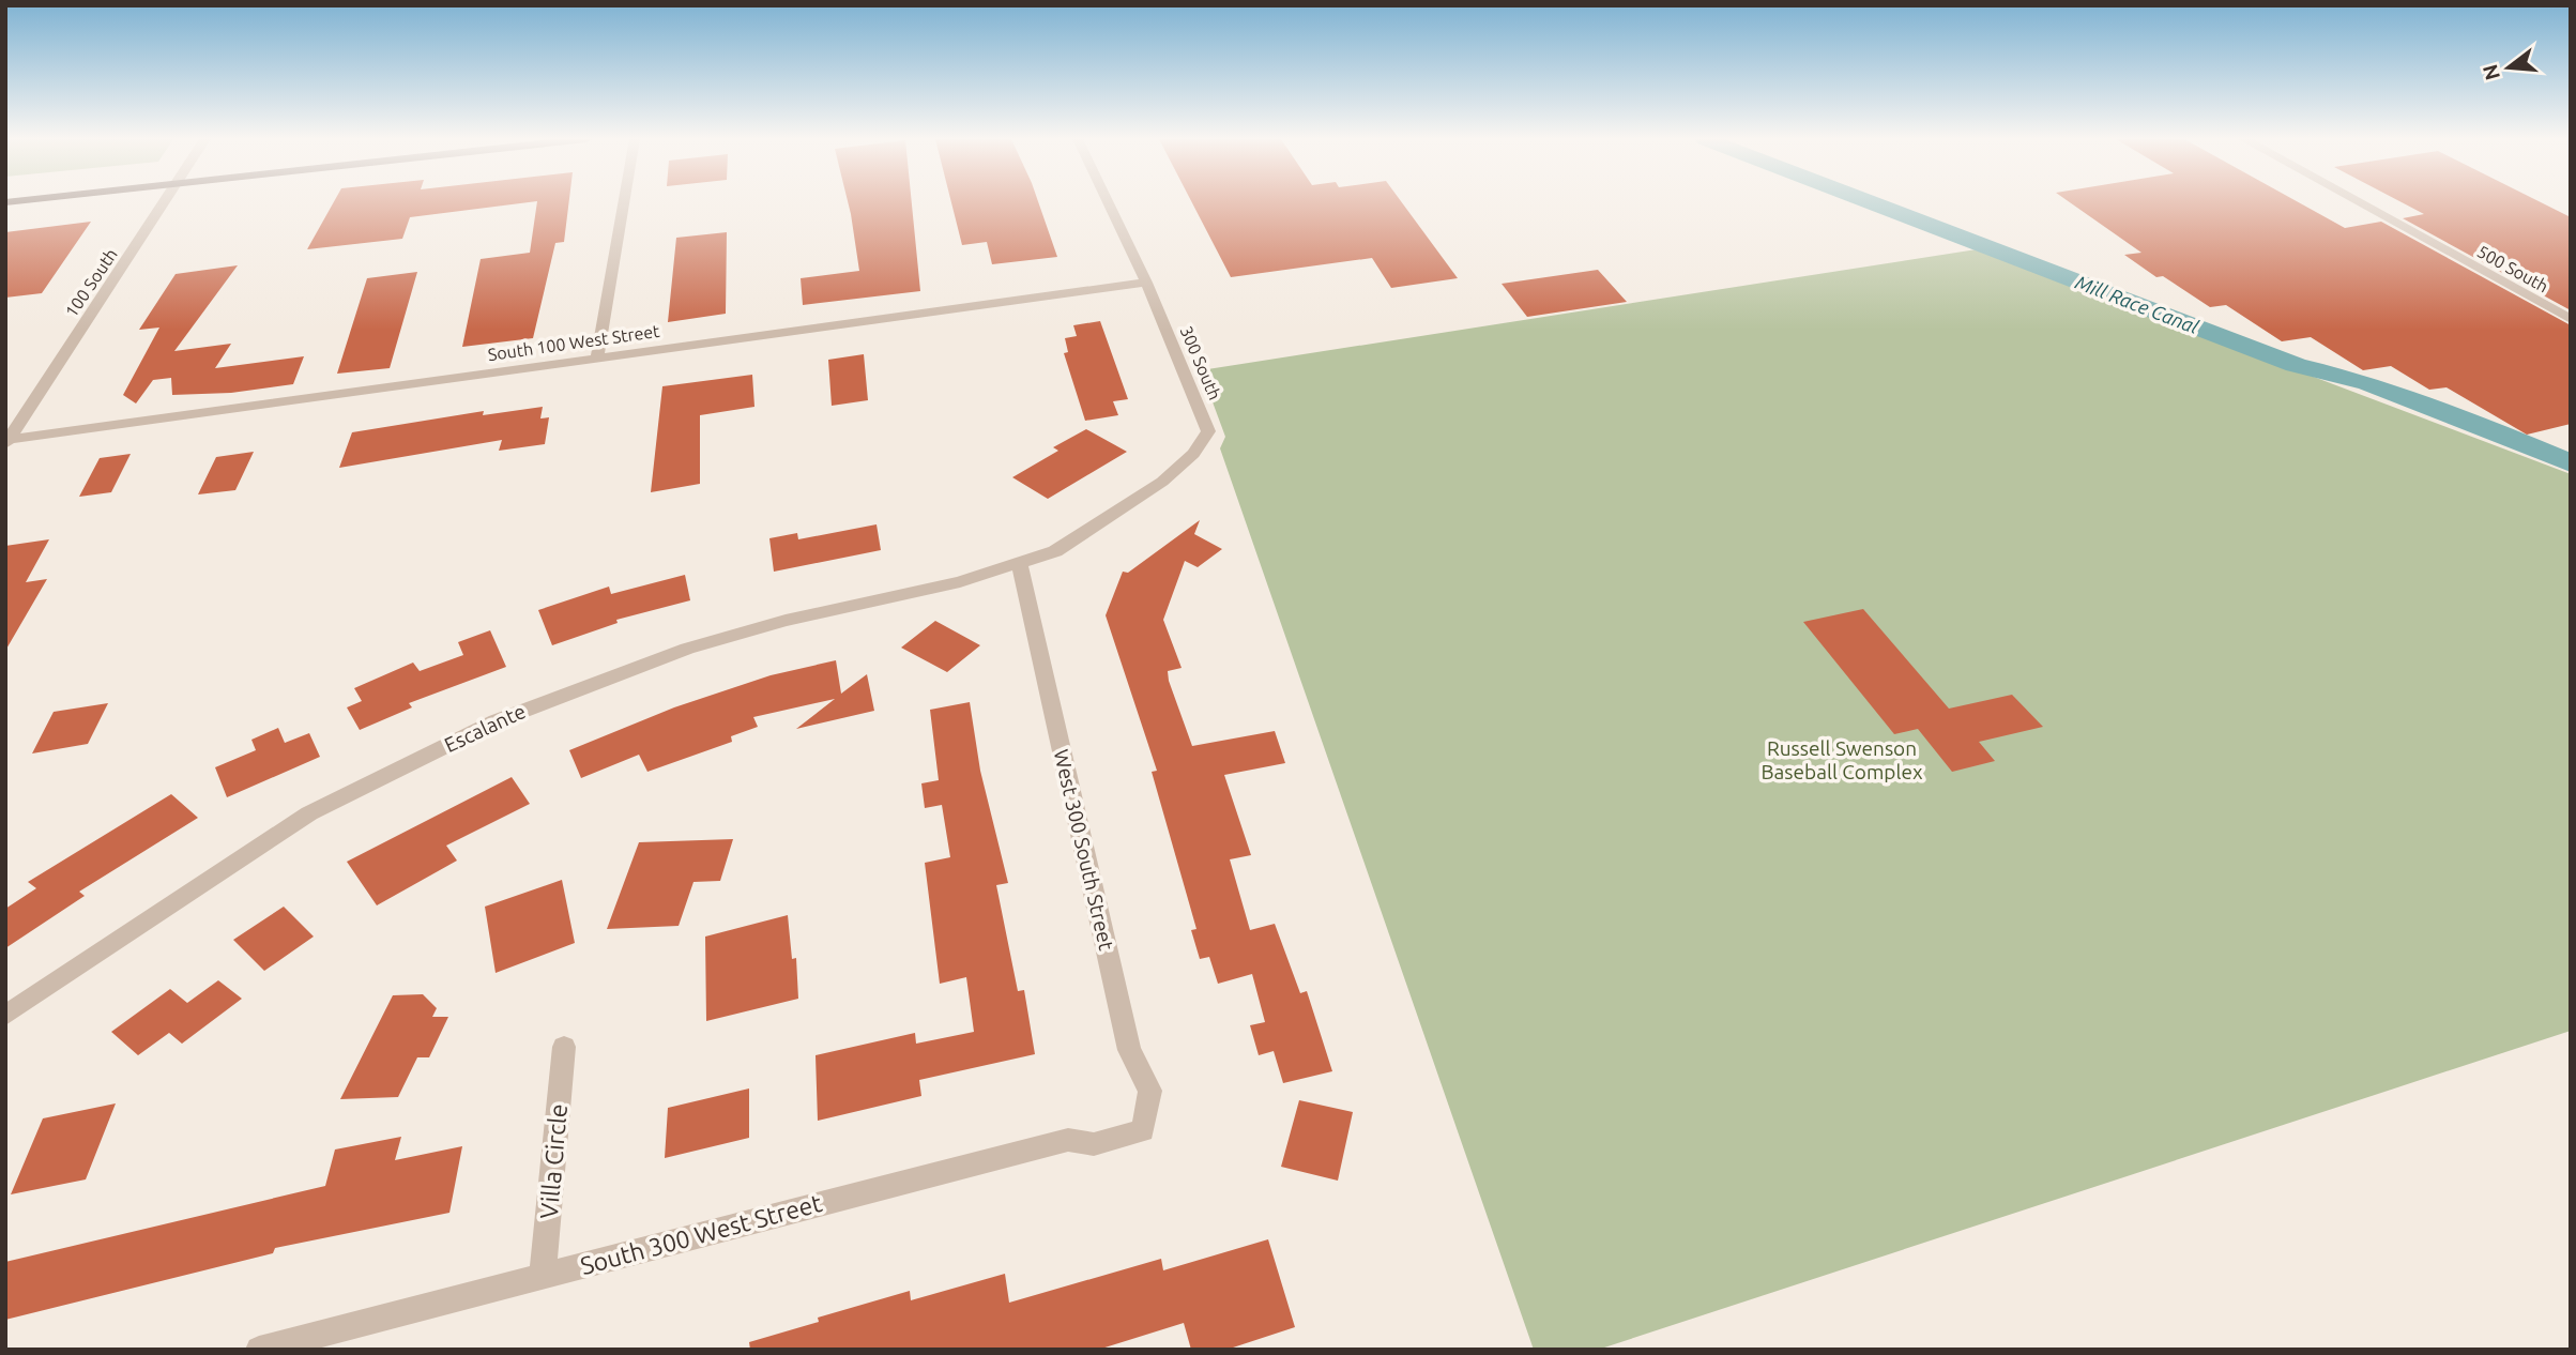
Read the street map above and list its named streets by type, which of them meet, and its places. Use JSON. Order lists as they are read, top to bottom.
{
  "streets": {
    "street": [
      "500 South",
      "100 South",
      "South 100 West Street",
      "300 South",
      "Escalante",
      "West 300 South Street",
      "Villa Circle",
      "South 300 West Street"
    ]
  },
  "crossings": [
    ["100 South", "South 100 West Street"],
    ["South 100 West Street", "300 South"],
    ["300 South", "Escalante"],
    ["300 South", "West 300 South Street"],
    ["Escalante", "West 300 South Street"],
    ["West 300 South Street", "South 300 West Street"],
    ["Villa Circle", "South 300 West Street"]
  ],
  "water": ["Mill Race Canal"],
  "parks": ["Russell Swenson Baseball Complex"],
  "north": "left"
}
